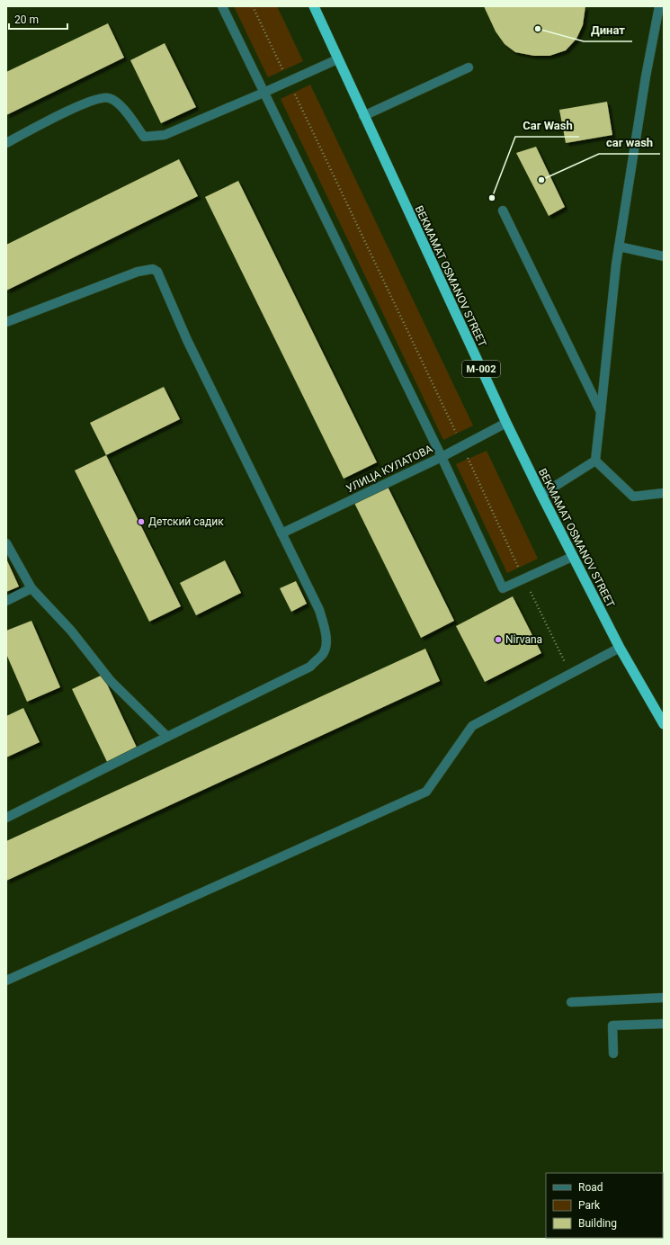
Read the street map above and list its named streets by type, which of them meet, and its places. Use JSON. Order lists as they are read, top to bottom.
{
  "streets": {
    "highway": ["BEKMAMAT OSMANOV STREET", "M-002"],
    "street": ["УЛИЦА КУЛАТОВА"]
  },
  "crossings": [
    ["BEKMAMAT OSMANOV STREET", "УЛИЦА КУЛАТОВА"]
  ],
  "places": [
    "Динат",
    "car wash",
    "Car Wash",
    "Детский садик",
    "Nirvana"
  ],
  "legend": ["Road", "Park", "Building"],
  "scale_bar": "20 m"
}
